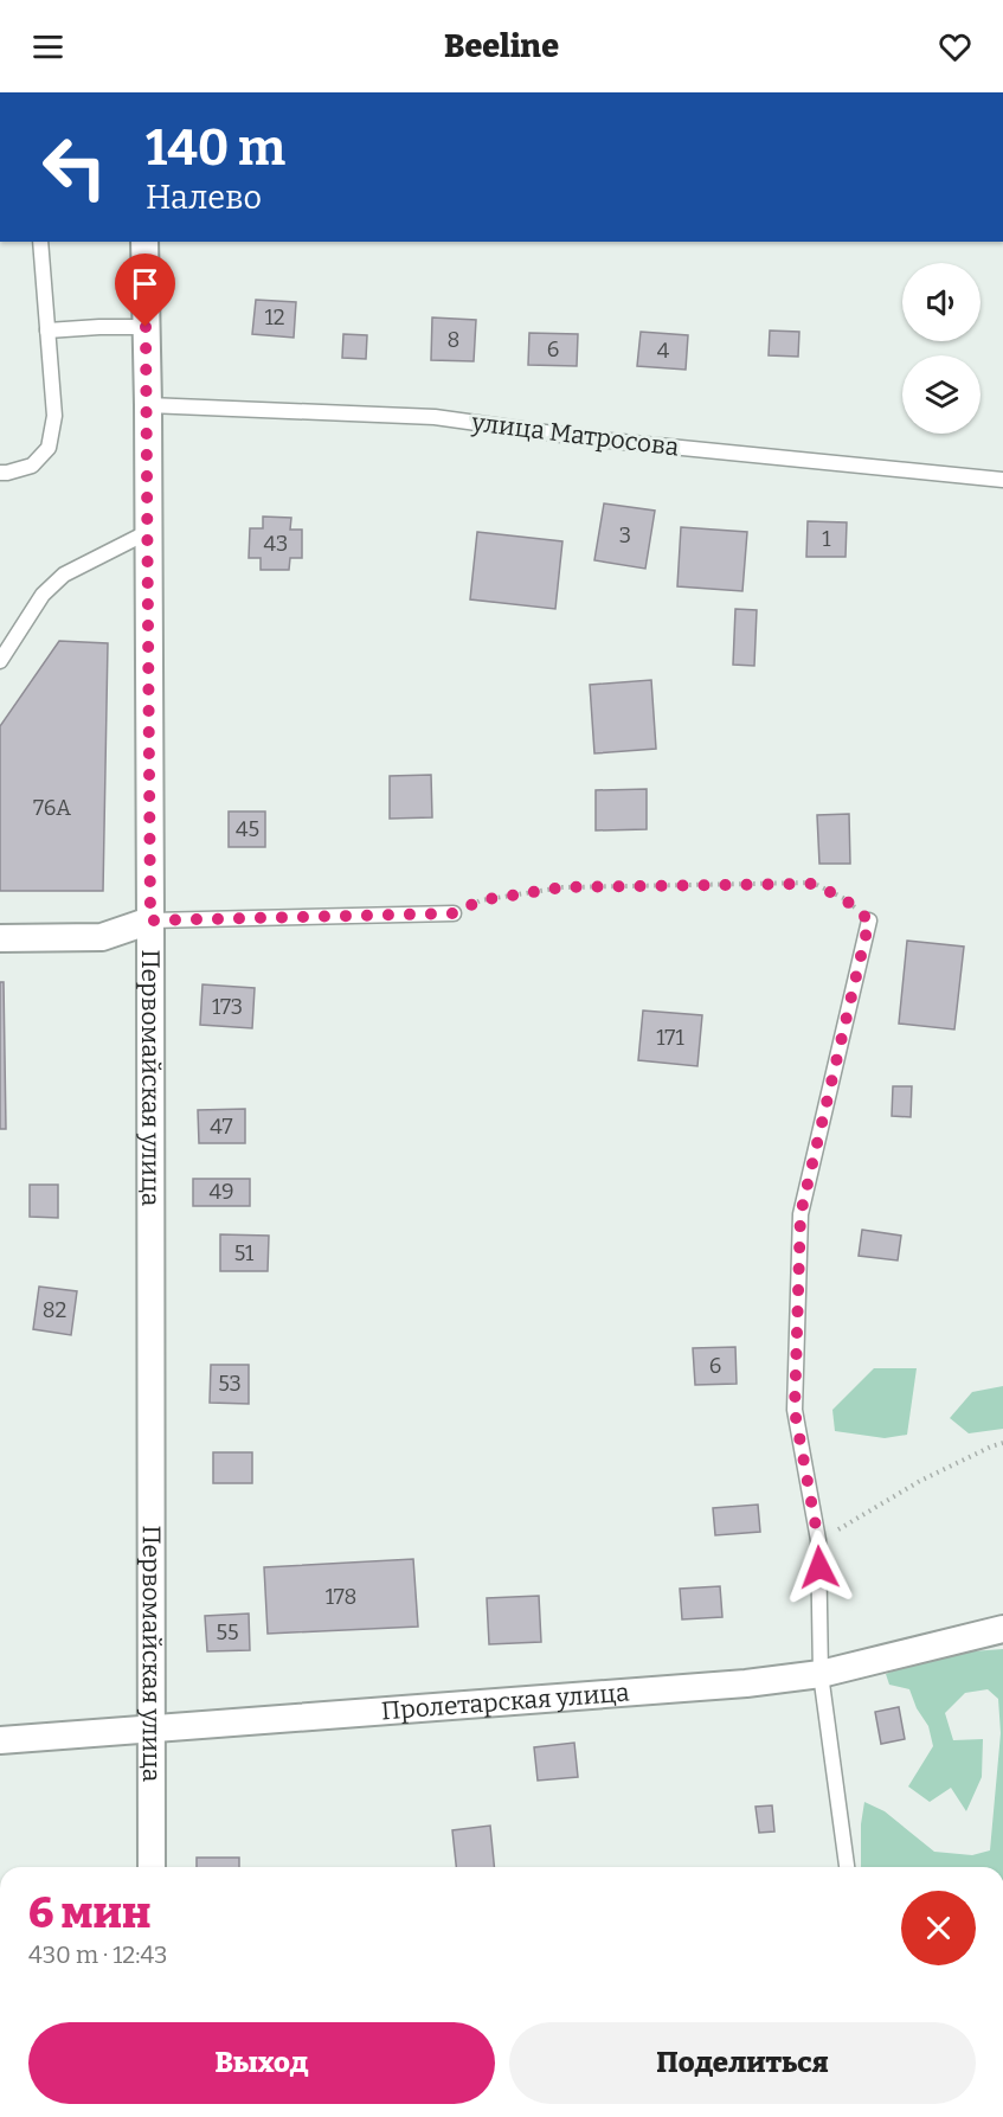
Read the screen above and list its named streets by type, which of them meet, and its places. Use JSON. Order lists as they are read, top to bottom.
{
  "streets": {
    "street": ["Первомайская улица", "Пролетарская улица"],
    "lane": ["улица Матросова"]
  },
  "crossings": [
    ["улица Матросова", "Первомайская улица"],
    ["Первомайская улица", "Пролетарская улица"]
  ],
  "house_numbers": [
    "12",
    "8",
    "6",
    "4",
    "3",
    "1",
    "43",
    "76А",
    "45",
    "173",
    "171",
    "47",
    "49",
    "51",
    "82",
    "6",
    "53",
    "178",
    "55"
  ],
  "page": {
    "header": "Beeline",
    "turn": ["140 m", "Налево"],
    "heading": ["6 мин", "430 m · 12:43"],
    "buttons": ["Выход", "Поделиться"]
  }
}
